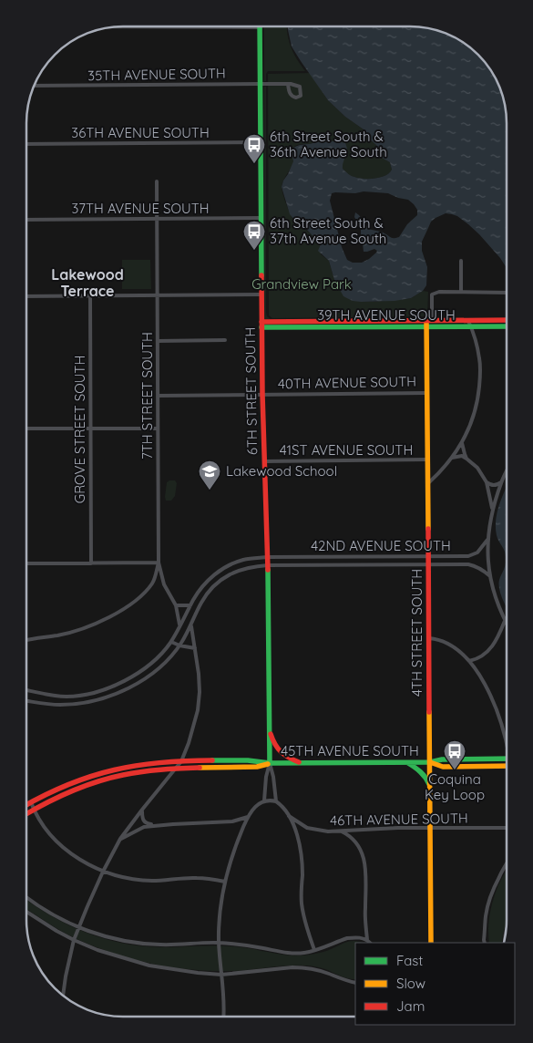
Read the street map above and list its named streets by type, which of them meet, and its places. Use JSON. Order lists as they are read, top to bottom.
{
  "streets": {
    "street": [
      "35TH AVENUE SOUTH",
      "36TH AVENUE SOUTH",
      "37TH AVENUE SOUTH",
      "39TH AVENUE SOUTH",
      "40TH AVENUE SOUTH",
      "6TH STREET SOUTH",
      "7TH STREET SOUTH",
      "GROVE STREET SOUTH",
      "41ST AVENUE SOUTH",
      "42ND AVENUE SOUTH",
      "4TH STREET SOUTH",
      "45TH AVENUE SOUTH",
      "46TH AVENUE SOUTH"
    ]
  },
  "crossings": [
    ["35TH AVENUE SOUTH", "6TH STREET SOUTH"],
    ["36TH AVENUE SOUTH", "6TH STREET SOUTH"],
    ["37TH AVENUE SOUTH", "6TH STREET SOUTH"],
    ["37TH AVENUE SOUTH", "7TH STREET SOUTH"],
    ["39TH AVENUE SOUTH", "6TH STREET SOUTH"],
    ["39TH AVENUE SOUTH", "4TH STREET SOUTH"],
    ["40TH AVENUE SOUTH", "6TH STREET SOUTH"],
    ["40TH AVENUE SOUTH", "7TH STREET SOUTH"],
    ["40TH AVENUE SOUTH", "4TH STREET SOUTH"],
    ["6TH STREET SOUTH", "41ST AVENUE SOUTH"],
    ["6TH STREET SOUTH", "42ND AVENUE SOUTH"],
    ["6TH STREET SOUTH", "45TH AVENUE SOUTH"],
    ["7TH STREET SOUTH", "42ND AVENUE SOUTH"],
    ["41ST AVENUE SOUTH", "4TH STREET SOUTH"],
    ["42ND AVENUE SOUTH", "4TH STREET SOUTH"],
    ["4TH STREET SOUTH", "45TH AVENUE SOUTH"],
    ["4TH STREET SOUTH", "46TH AVENUE SOUTH"]
  ],
  "districts": ["Lakewood Terrace"],
  "parks": ["Grandview Park"],
  "places": {
    "bus stop": ["6th Street South & 36th Avenue South", "6th Street South & 37th Avenue South", "Coquina Key Loop"],
    "school or university": ["Lakewood School"]
  },
  "legend": ["Fast", "Slow", "Jam"]
}
